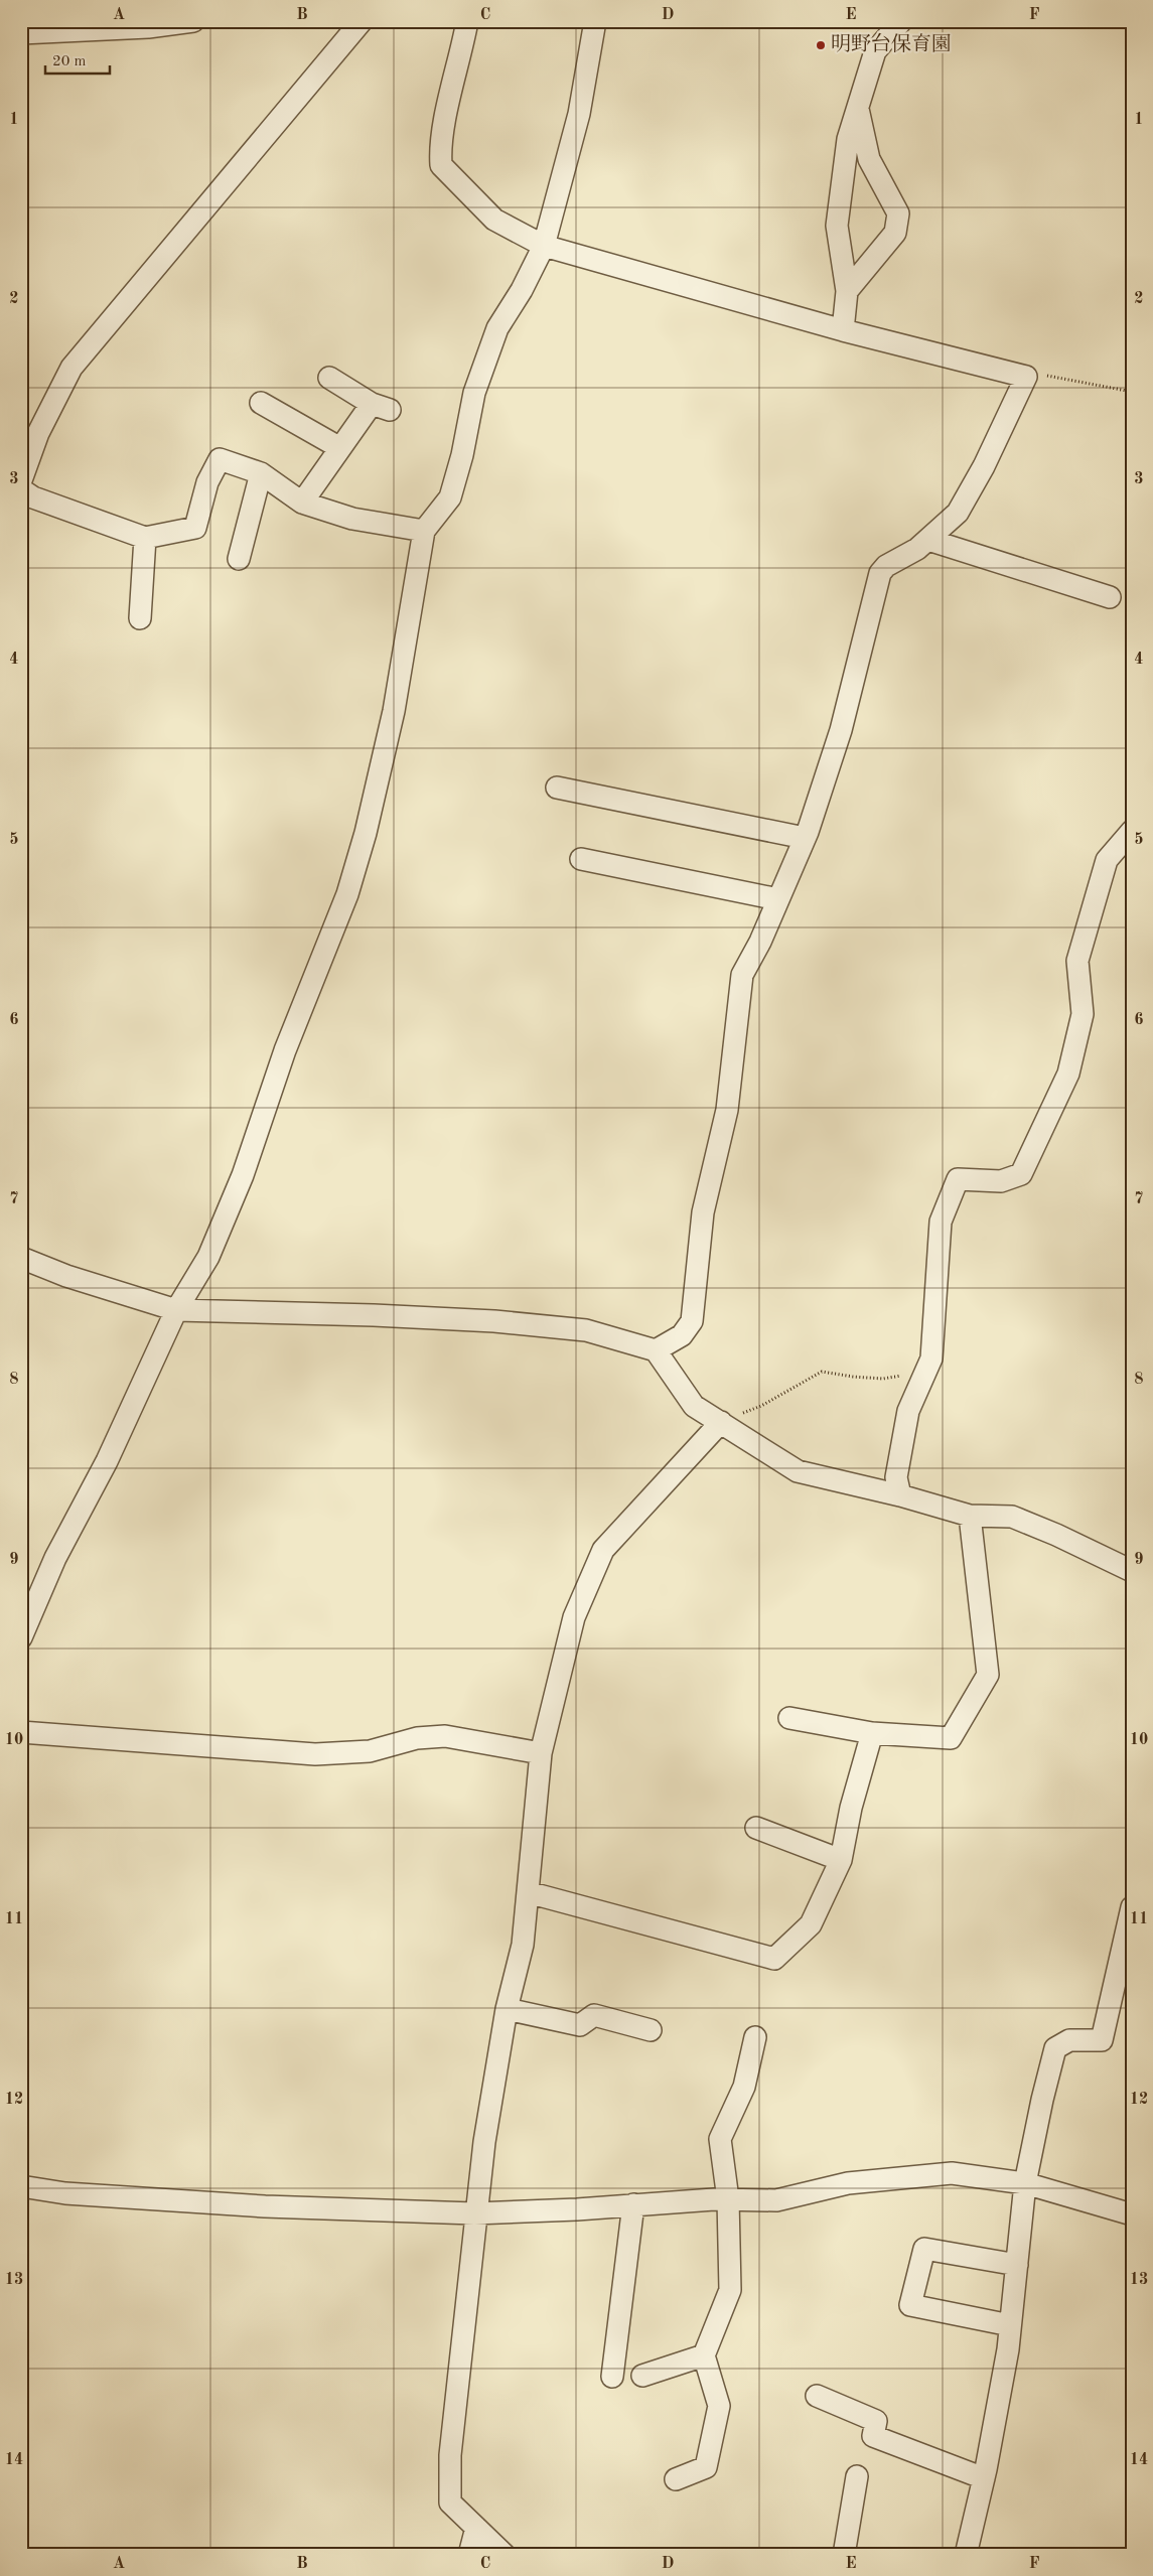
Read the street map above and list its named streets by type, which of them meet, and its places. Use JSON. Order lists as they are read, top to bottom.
{
  "places": ["明野台保育園"],
  "scale_bar": "20 m",
  "grid": {
    "columns": [
      "A",
      "B",
      "C",
      "D",
      "E",
      "F"
    ],
    "rows": [
      "1",
      "2",
      "3",
      "4",
      "5",
      "6",
      "7",
      "8",
      "9",
      "10",
      "11",
      "12",
      "13",
      "14"
    ]
  }
}
